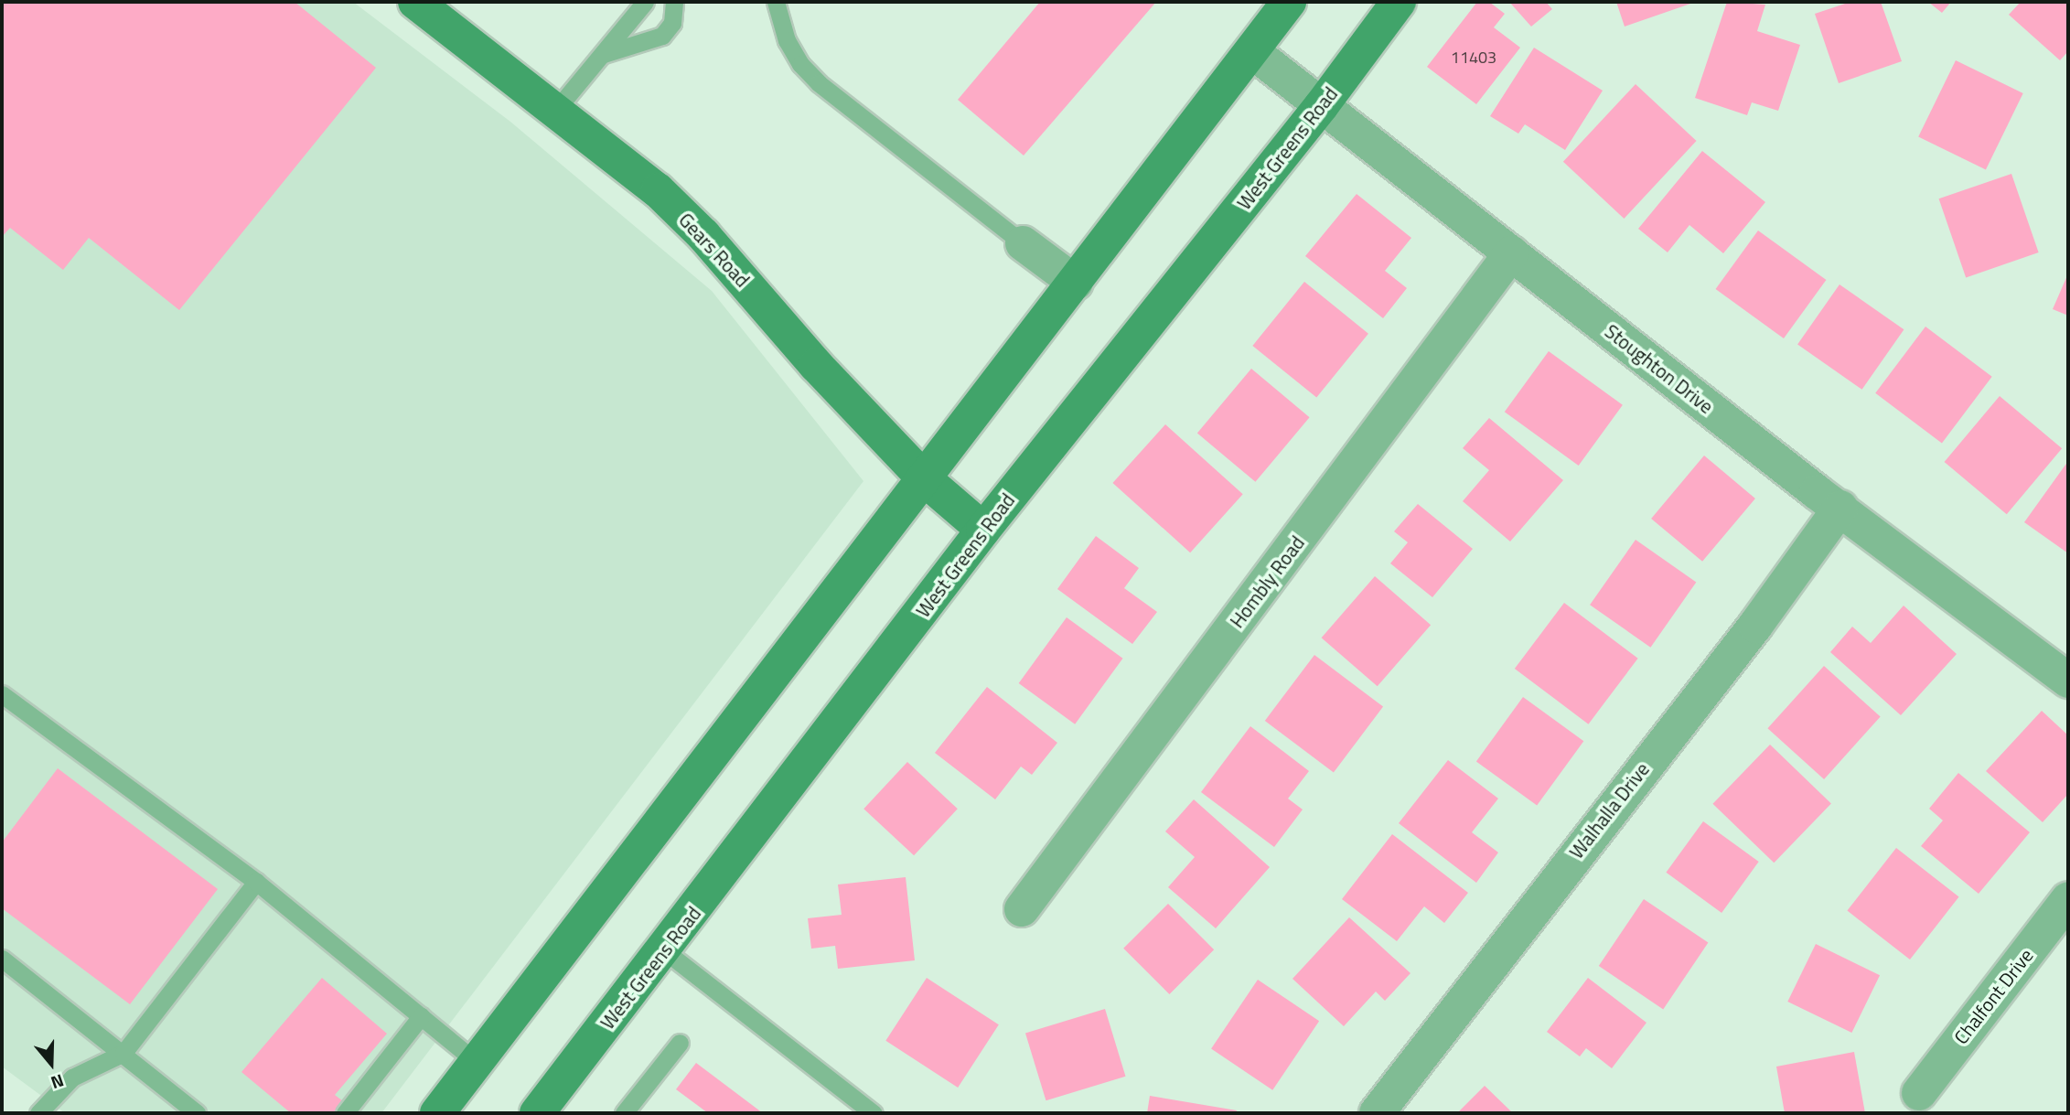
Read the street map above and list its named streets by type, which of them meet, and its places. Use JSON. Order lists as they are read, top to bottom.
{
  "streets": {
    "main road": ["West Greens Road", "Gears Road"],
    "street": [
      "Stoughton Drive",
      "Hombly Road",
      "Walhalla Drive",
      "Chalfont Drive"
    ]
  },
  "crossings": [
    ["West Greens Road", "Gears Road"],
    ["West Greens Road", "Stoughton Drive"],
    ["Stoughton Drive", "Hombly Road"],
    ["Stoughton Drive", "Walhalla Drive"]
  ],
  "house_numbers": ["11403"],
  "north": "bottom"
}
